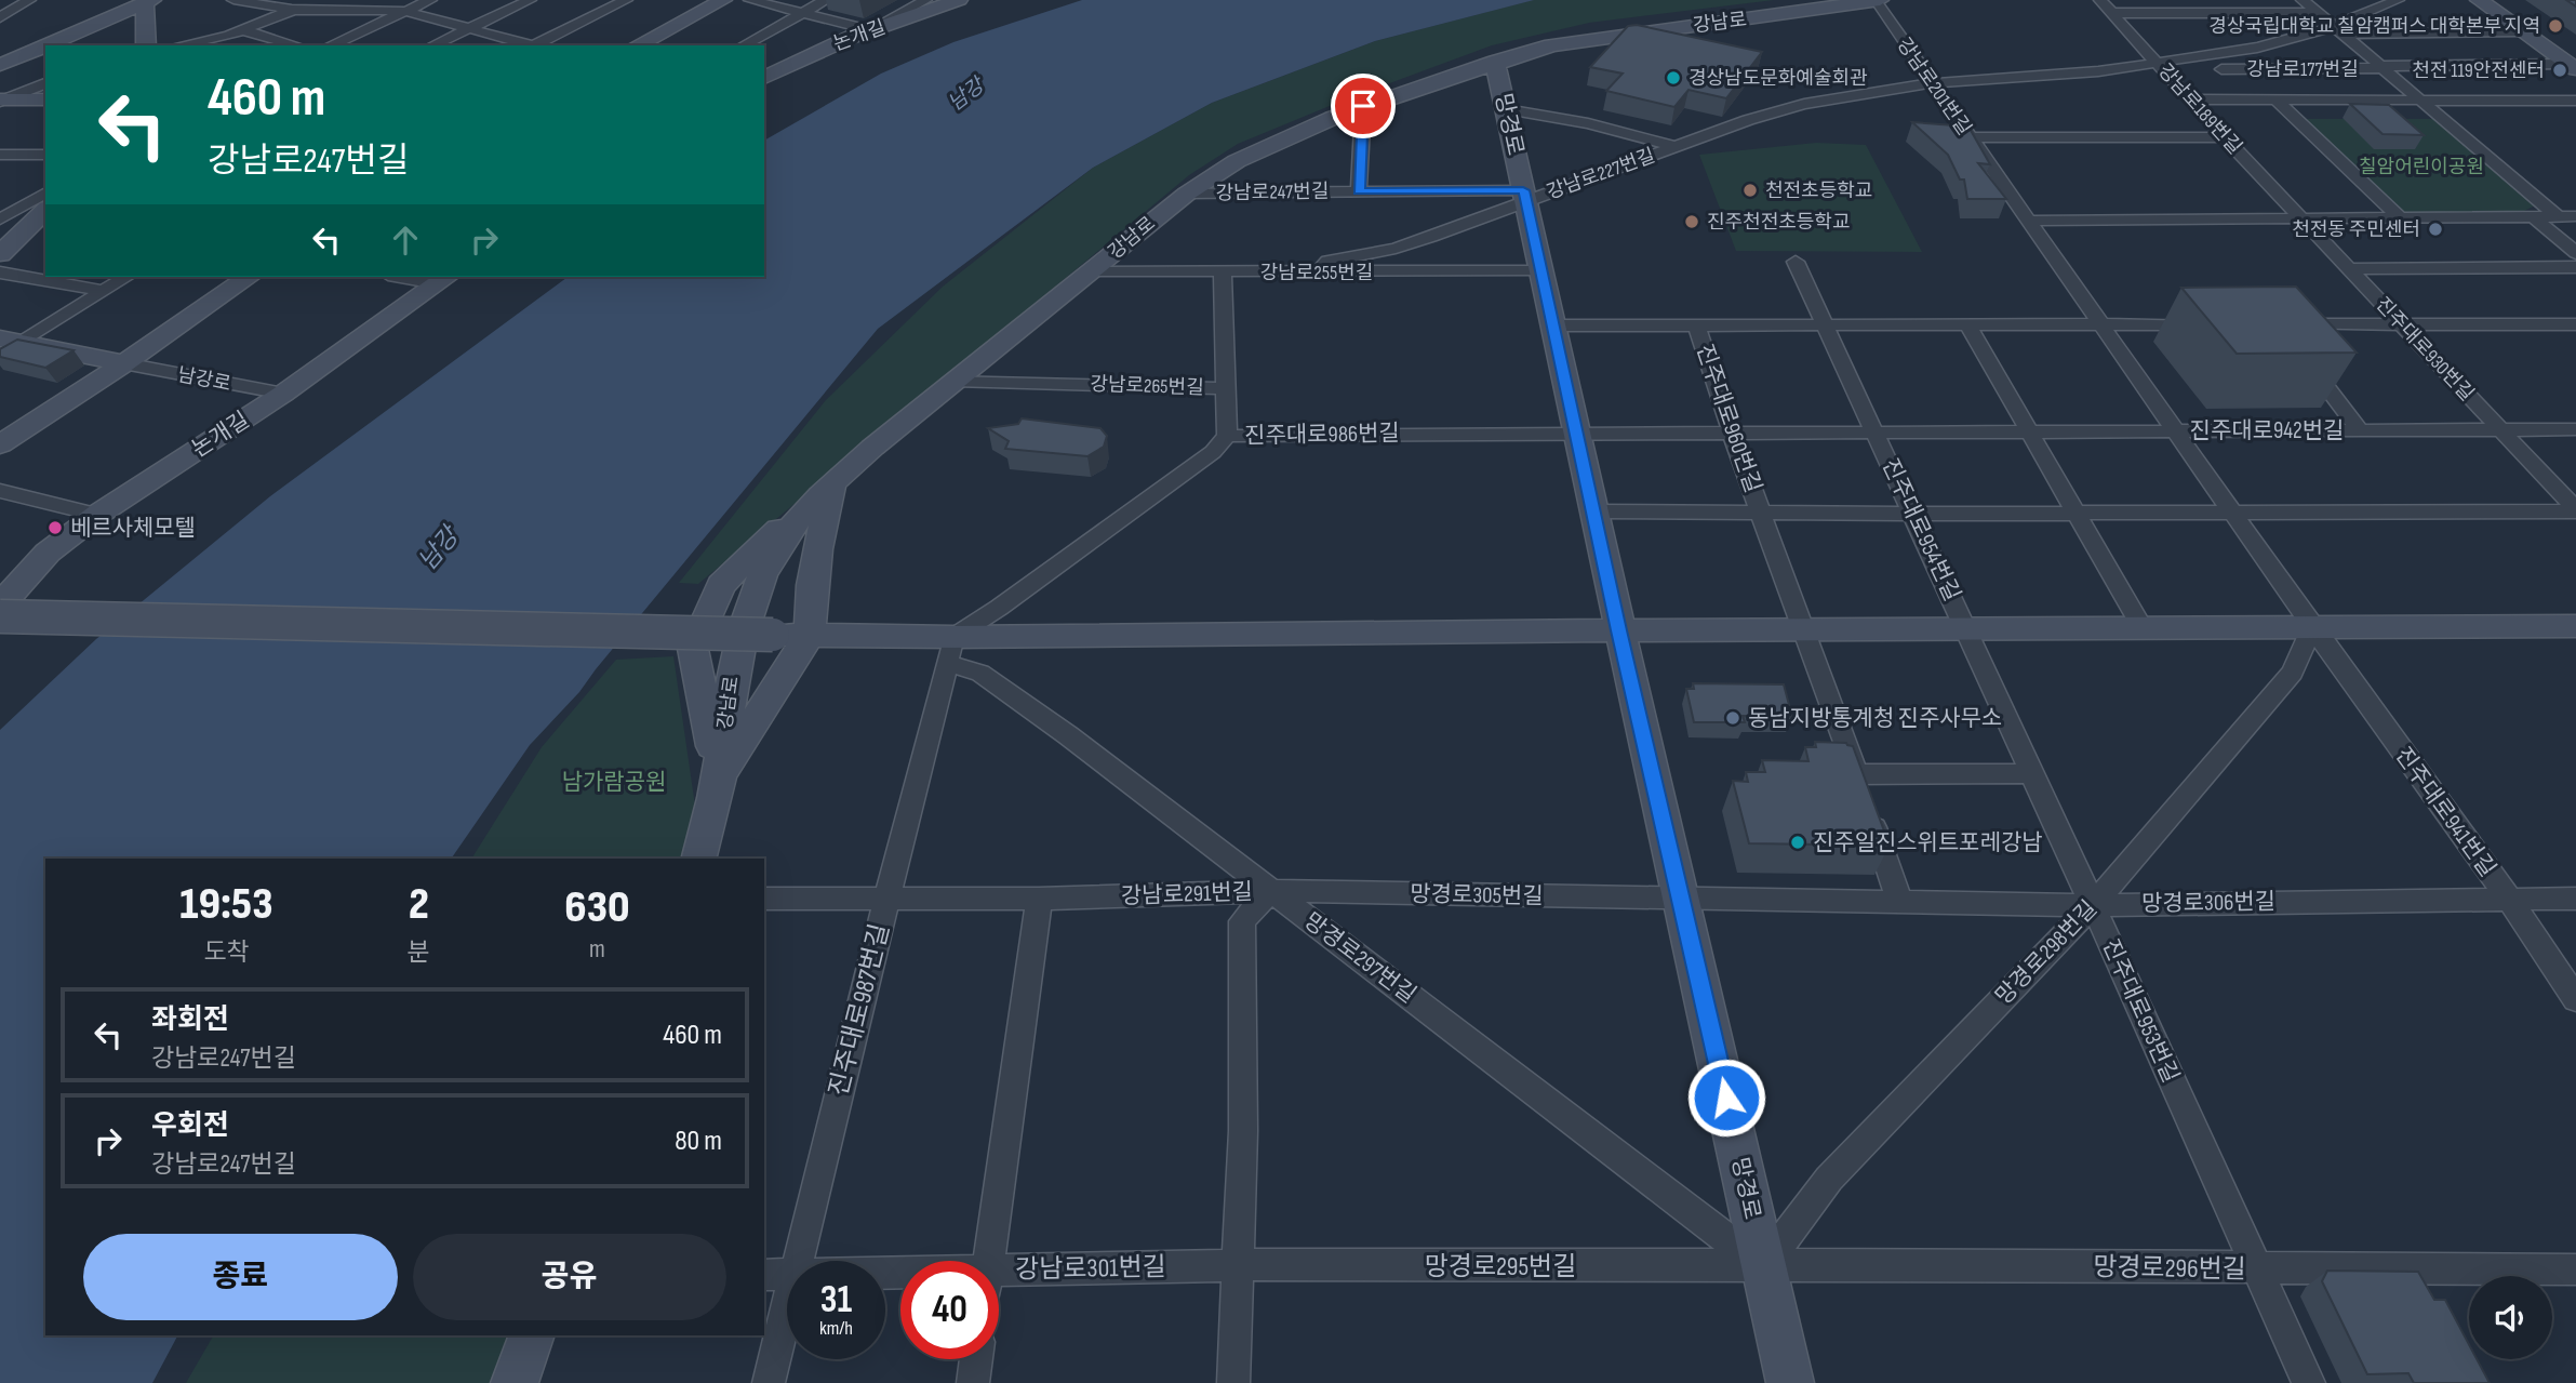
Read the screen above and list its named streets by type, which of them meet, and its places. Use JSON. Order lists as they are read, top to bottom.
{
  "streets": {
    "street": [
      "강남로",
      "논개길",
      "강남로177번길",
      "강남로201번길",
      "강남로189번길",
      "망경로",
      "강남로227번길",
      "강남로247번길",
      "강남로255번길",
      "진주대로930번길",
      "남강로",
      "강남로265번길",
      "진주대로960번길",
      "진주대로942번길",
      "진주대로986번길",
      "진주대로954번길",
      "진주대로941번길",
      "강남로291번길",
      "망경로305번길",
      "망경로306번길",
      "망경로298번길",
      "망경로297번길",
      "진주대로987번길",
      "진주대로953번길",
      "망경로295번길",
      "강남로301번길",
      "망경로296번길"
    ]
  },
  "crossings": [
    ["강남로", "강남로201번길"],
    ["강남로", "망경로"],
    ["강남로", "강남로247번길"],
    ["강남로", "강남로255번길"],
    ["강남로", "강남로265번길"],
    ["논개길", "남강로"],
    ["강남로177번길", "강남로189번길"],
    ["강남로177번길", "강남로227번길"],
    ["강남로201번길", "강남로227번길"],
    ["강남로201번길", "진주대로942번길"],
    ["강남로189번길", "강남로227번길"],
    ["강남로189번길", "진주대로930번길"],
    ["망경로", "강남로227번길"],
    ["망경로", "강남로247번길"],
    ["망경로", "강남로255번길"],
    ["망경로", "진주대로960번길"],
    ["망경로", "진주대로986번길"],
    ["망경로", "망경로305번길"],
    ["망경로", "망경로306번길"],
    ["망경로", "망경로298번길"],
    ["망경로", "망경로297번길"],
    ["망경로", "망경로295번길"],
    ["망경로", "망경로296번길"],
    ["강남로227번길", "강남로247번길"],
    ["강남로227번길", "강남로255번길"],
    ["강남로255번길", "강남로265번길"],
    ["진주대로930번길", "진주대로942번길"],
    ["진주대로960번길", "진주대로986번길"],
    ["진주대로960번길", "진주대로954번길"],
    ["진주대로960번길", "망경로306번길"],
    ["진주대로942번길", "진주대로954번길"],
    ["진주대로942번길", "진주대로941번길"],
    ["진주대로942번길", "망경로298번길"],
    ["진주대로986번길", "진주대로954번길"],
    ["진주대로986번길", "망경로297번길"],
    ["진주대로986번길", "진주대로987번길"],
    ["진주대로954번길", "진주대로953번길"],
    ["진주대로941번길", "망경로306번길"],
    ["진주대로941번길", "망경로298번길"],
    ["강남로291번길", "망경로305번길"],
    ["강남로291번길", "망경로297번길"],
    ["강남로291번길", "진주대로987번길"],
    ["강남로291번길", "망경로295번길"],
    ["강남로291번길", "강남로301번길"],
    ["망경로305번길", "망경로306번길"],
    ["망경로305번길", "망경로297번길"],
    ["망경로306번길", "망경로298번길"],
    ["망경로306번길", "진주대로953번길"],
    ["망경로298번길", "망경로297번길"],
    ["망경로298번길", "진주대로953번길"],
    ["망경로298번길", "망경로295번길"],
    ["망경로298번길", "망경로296번길"],
    ["망경로297번길", "진주대로987번길"],
    ["망경로297번길", "망경로295번길"],
    ["망경로297번길", "망경로296번길"],
    ["진주대로953번길", "망경로296번길"],
    ["망경로295번길", "강남로301번길"],
    ["망경로295번길", "망경로296번길"]
  ],
  "water": ["남강"],
  "parks": ["칠암어린이공원", "남가람공원"],
  "places": [
    "경상국립대학교 칠암캠퍼스 대학본부 지역",
    "천전 119안전센터",
    "경상남도문화예술회관",
    "천전초등학교",
    "진주천전초등학교",
    "천전동 주민센터",
    "베르사체모텔",
    "동남지방통계청 진주사무소",
    "진주일진스위트포레강남"
  ],
  "page": {
    "turn": ["460 m", "강남로247번길"],
    "eta": [
      "19:53",
      "도착",
      "2",
      "분",
      "630",
      "m"
    ],
    "list": [
      {
        "name": "좌회전",
        "note": "강남로247번길",
        "value": "460 m"
      },
      {
        "name": "우회전",
        "note": "강남로247번길",
        "value": "80 m"
      }
    ],
    "buttons": ["종료", "공유"],
    "speed": "31 km/h",
    "limit": "40"
  }
}
